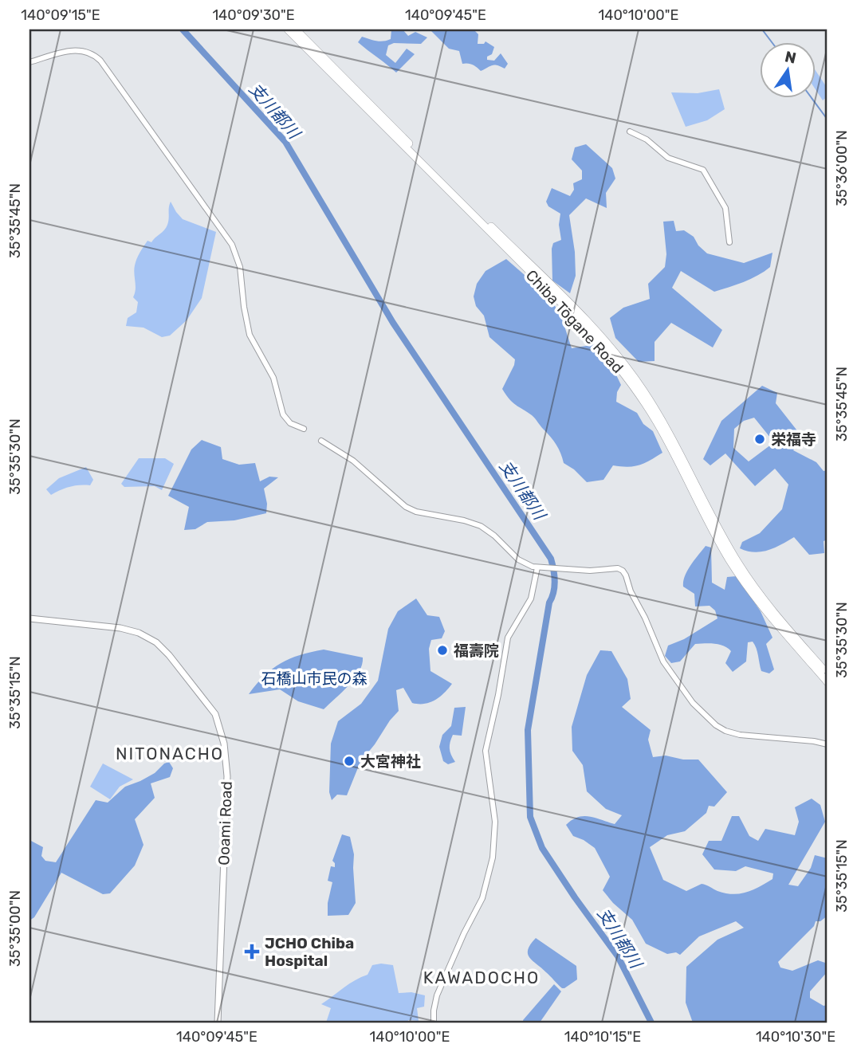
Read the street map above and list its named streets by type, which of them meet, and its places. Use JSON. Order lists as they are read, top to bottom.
{
  "streets": {
    "highway": ["Chiba Tōgane Road"],
    "main road": ["Ooami Road"]
  },
  "districts": ["NITONACHO", "KAWADOCHO"],
  "water": ["支川都川"],
  "parks": ["石橋山市民の森"],
  "places": {
    "other": ["栄福寺", "福壽院", "大宮神社"],
    "health": ["JCHO Chiba Hospital"]
  },
  "north": "top",
  "coordinates": [
    "140°09'15\"E",
    "140°09'30\"E",
    "140°09'45\"E",
    "140°10'00\"E",
    "35°36'00\"N",
    "35°35'45\"N",
    "35°35'30\"N",
    "35°35'15\"N",
    "35°35'00\"N",
    "140°10'15\"E",
    "140°10'30\"E"
  ]
}
